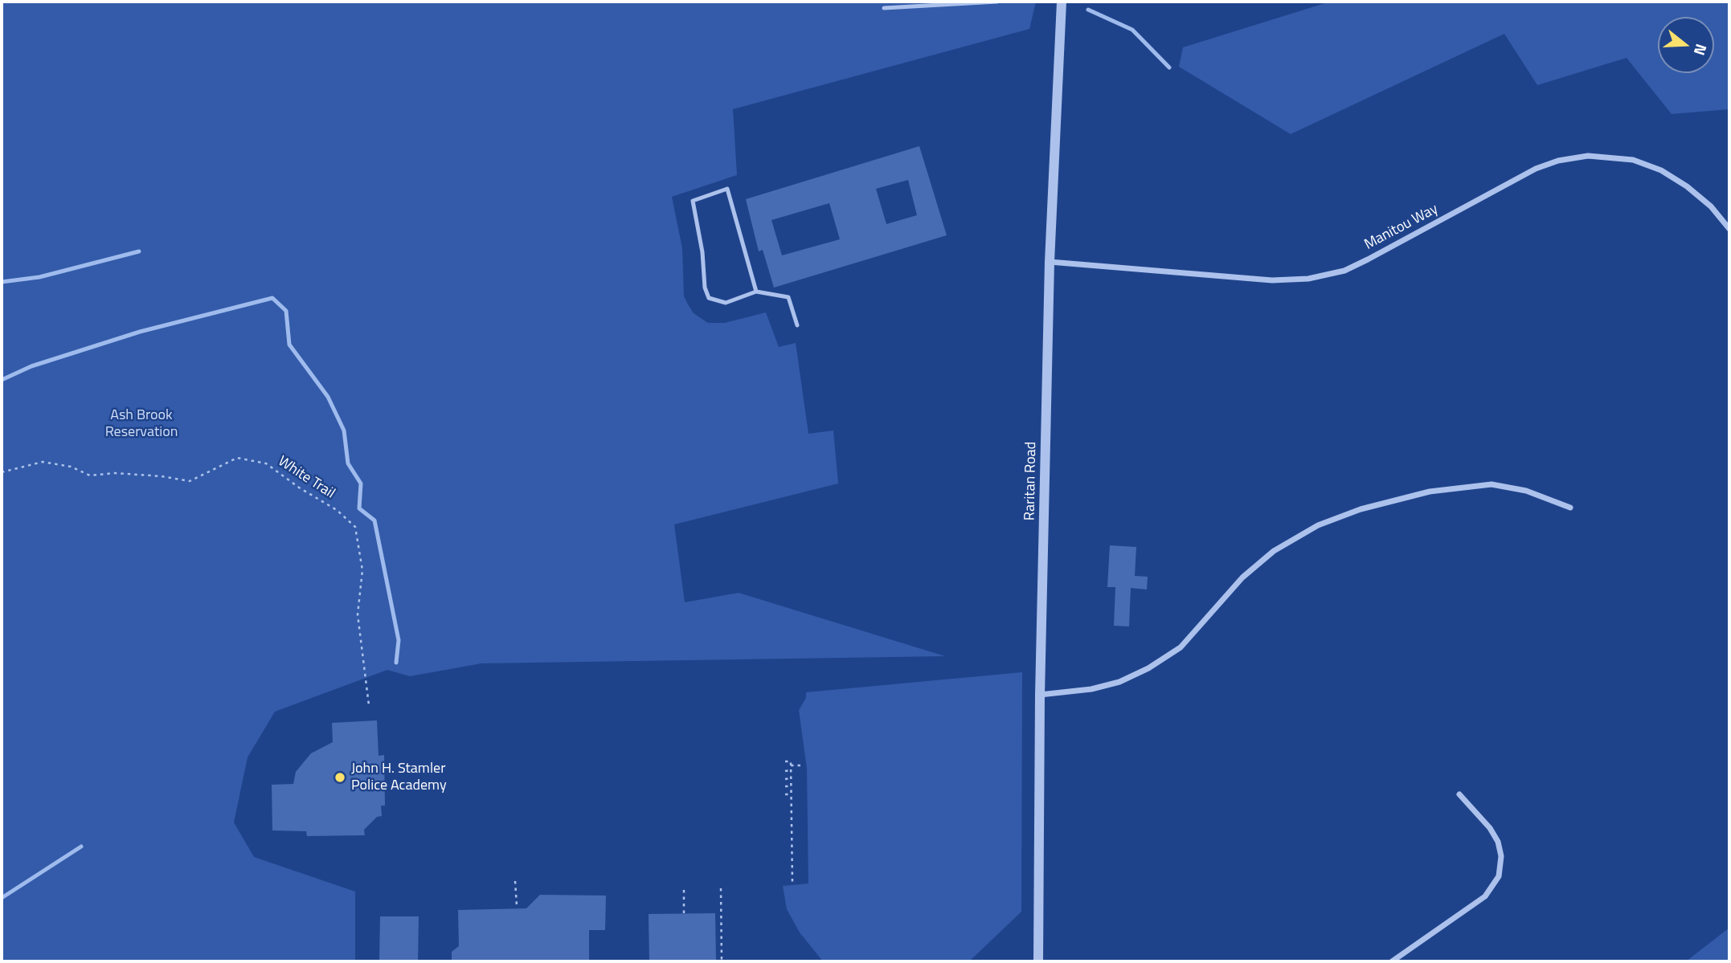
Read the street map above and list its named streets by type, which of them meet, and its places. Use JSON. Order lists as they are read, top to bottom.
{
  "streets": {
    "street": ["Manitou Way", "Raritan Road"],
    "path": ["White Trail"]
  },
  "crossings": [
    ["Manitou Way", "Raritan Road"]
  ],
  "parks": ["Ash Brook Reservation"],
  "places": ["John H. Stamler Police Academy"],
  "north": "right"
}
